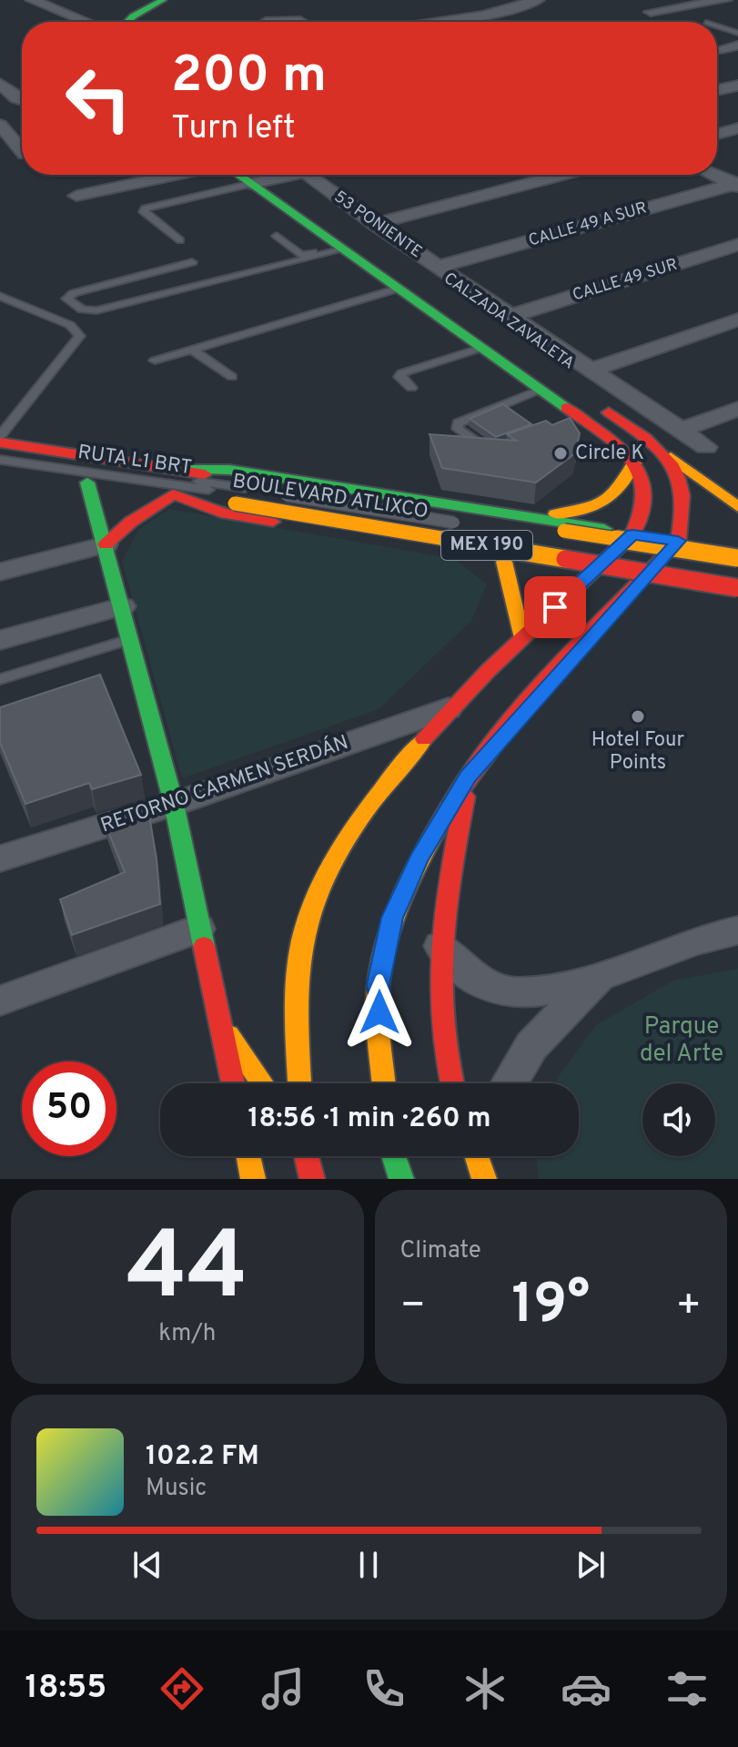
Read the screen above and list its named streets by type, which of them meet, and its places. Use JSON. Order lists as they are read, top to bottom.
{
  "streets": {
    "main road": ["CALZADA ZAVALETA", "BOULEVARD ATLIXCO", "MEX 190"],
    "street": [
      "53 PONIENTE",
      "CALLE 49 A SUR",
      "CALLE 49 SUR",
      "RETORNO CARMEN SERDÁN"
    ],
    "lane": ["RUTA L1 BRT"]
  },
  "crossings": [
    ["53 PONIENTE", "CALLE 49 A SUR"],
    ["53 PONIENTE", "CALLE 49 SUR"],
    ["RUTA L1 BRT", "BOULEVARD ATLIXCO"]
  ],
  "parks": ["Parque del Arte"],
  "places": ["Circle K", "Hotel Four Points"],
  "page": {
    "turn": ["200 m", "Turn left"],
    "limit": "50",
    "trip": "18:56 · 1 min · 260 m",
    "tile": [
      ["44", "km/h"],
      "Climate"
    ],
    "heat": ["−", "19°", "+"],
    "song": ["102.2 FM", "Music"],
    "tabs": "18:55"
  }
}
